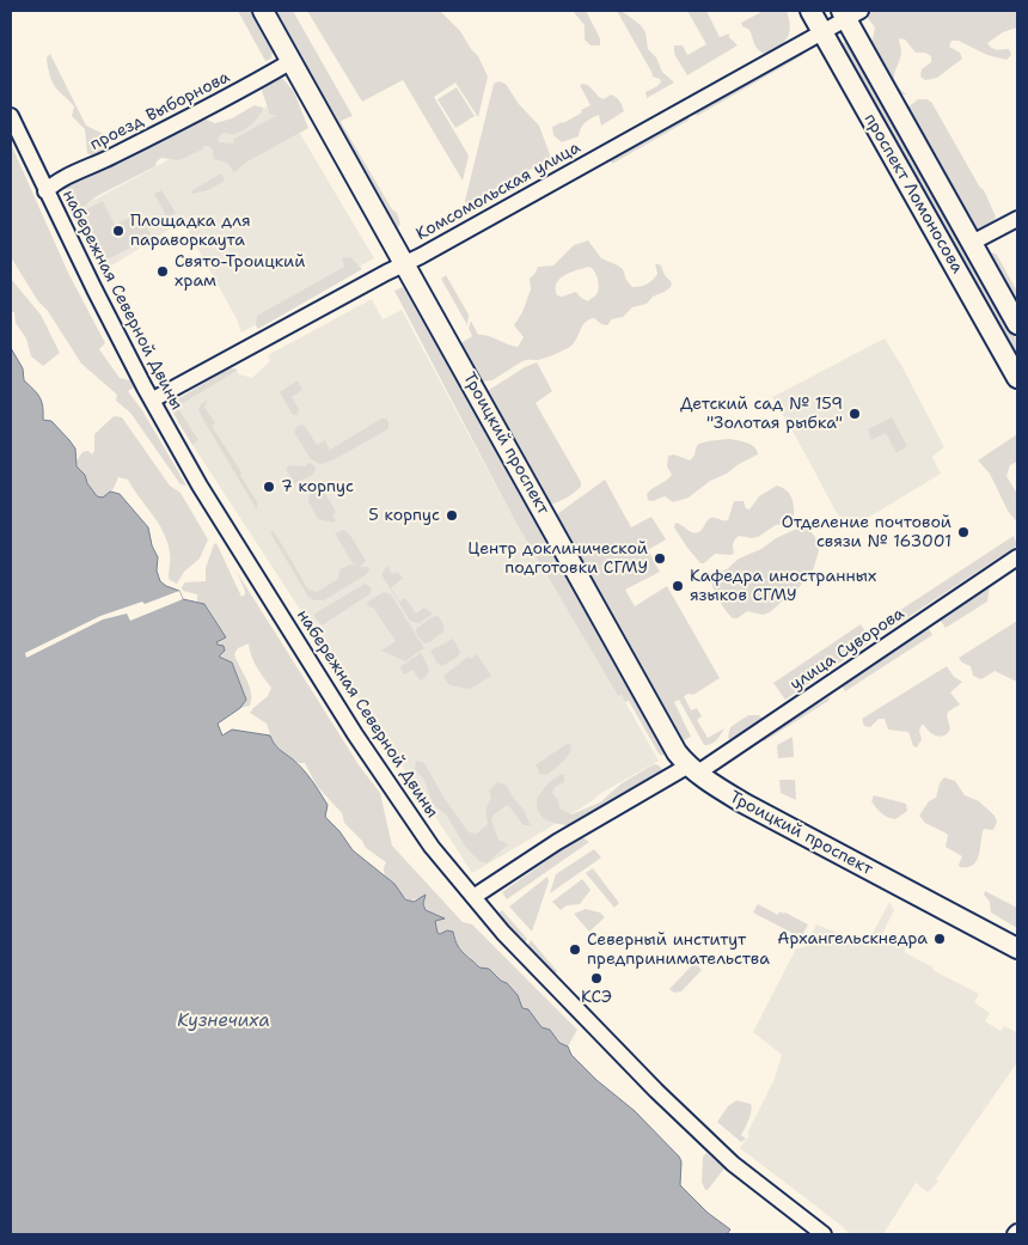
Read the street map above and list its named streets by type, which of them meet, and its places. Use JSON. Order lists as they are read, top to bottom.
{
  "streets": {
    "main road": ["проспект Ломоносова", "Троицкий проспект"],
    "street": [
      "проезд Выборнова",
      "Комсомольская улица",
      "набережная Северной Двины",
      "улица Суворова"
    ]
  },
  "crossings": [
    ["проезд Выборнова", "набережная Северной Двины"],
    ["проезд Выборнова", "Троицкий проспект"],
    ["Комсомольская улица", "проспект Ломоносова"],
    ["Комсомольская улица", "набережная Северной Двины"],
    ["Комсомольская улица", "Троицкий проспект"],
    ["набережная Северной Двины", "улица Суворова"],
    ["Троицкий проспект", "улица Суворова"]
  ],
  "water": ["Кузнечиха"],
  "places": [
    "Площадка для параворкаута",
    "Свято-Троицкий храм",
    "Детский сад № 159 \"Золотая рыбка\"",
    "7 корпус",
    "5 корпус",
    "Отделение почтовой связи № 163001",
    "Центр доклинической подготовки СГМУ",
    "Кафедра иностранных языков СГМУ",
    "Архангельскнедра",
    "Северный институт предпринимательства",
    "КСЭ"
  ]
}
